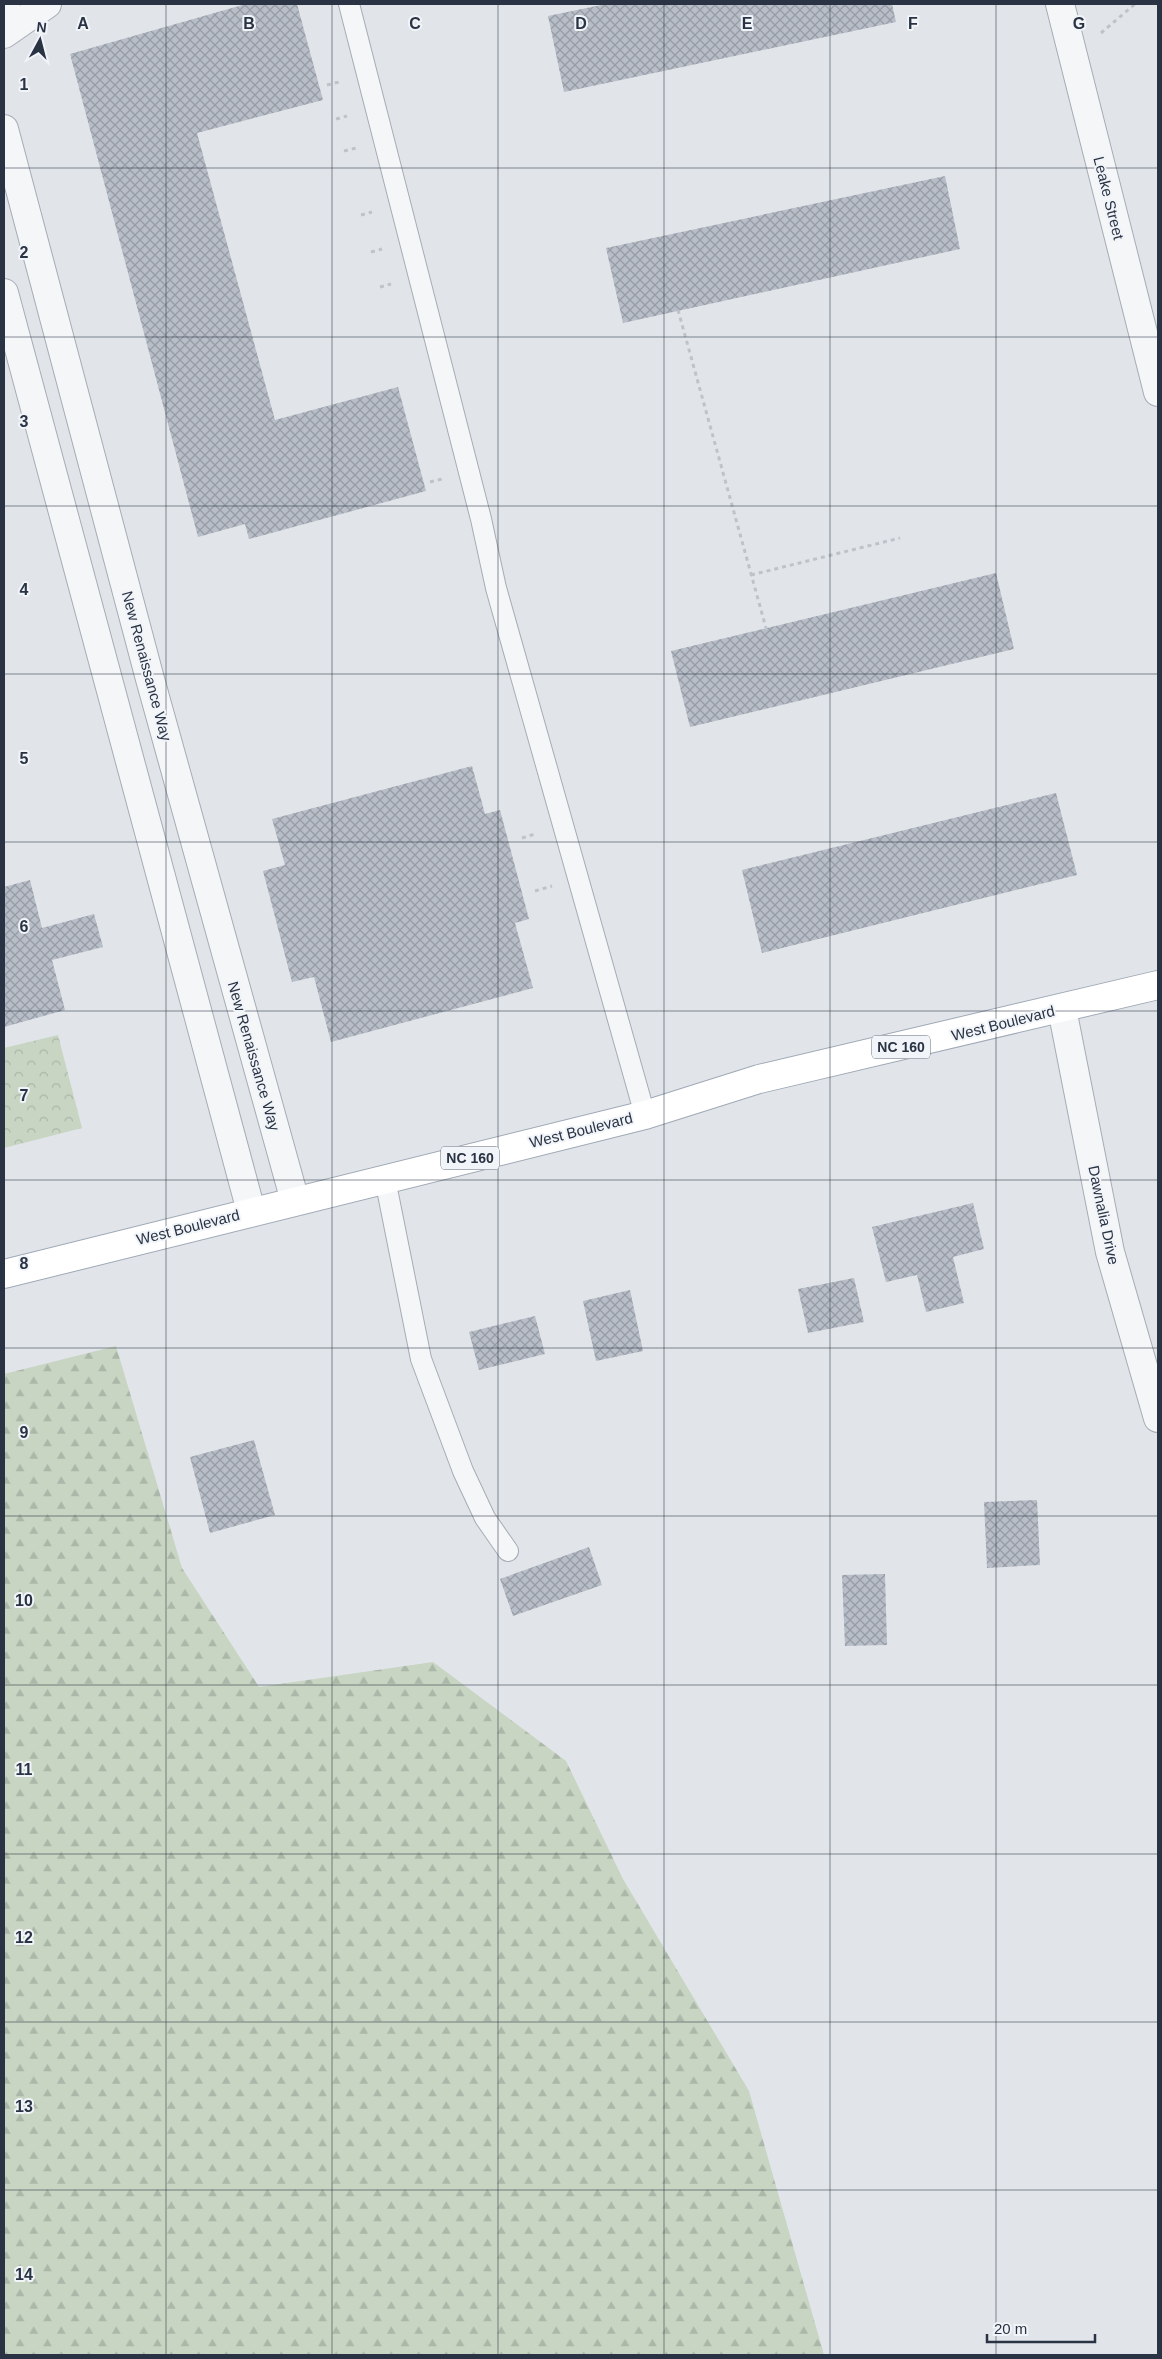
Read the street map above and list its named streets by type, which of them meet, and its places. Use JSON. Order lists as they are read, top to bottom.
{
  "streets": {
    "main road": ["West Boulevard", "NC 160"],
    "street": ["Leake Street", "New Renaissance Way", "Dawnalia Drive"]
  },
  "crossings": [
    ["New Renaissance Way", "West Boulevard"],
    ["West Boulevard", "Dawnalia Drive"]
  ],
  "scale_bar": "20 m",
  "north": "top",
  "grid": {
    "columns": [
      "A",
      "B",
      "C",
      "D",
      "E",
      "F",
      "G"
    ],
    "rows": [
      "1",
      "2",
      "3",
      "4",
      "5",
      "6",
      "7",
      "8",
      "9",
      "10",
      "11",
      "12",
      "13",
      "14"
    ]
  }
}
